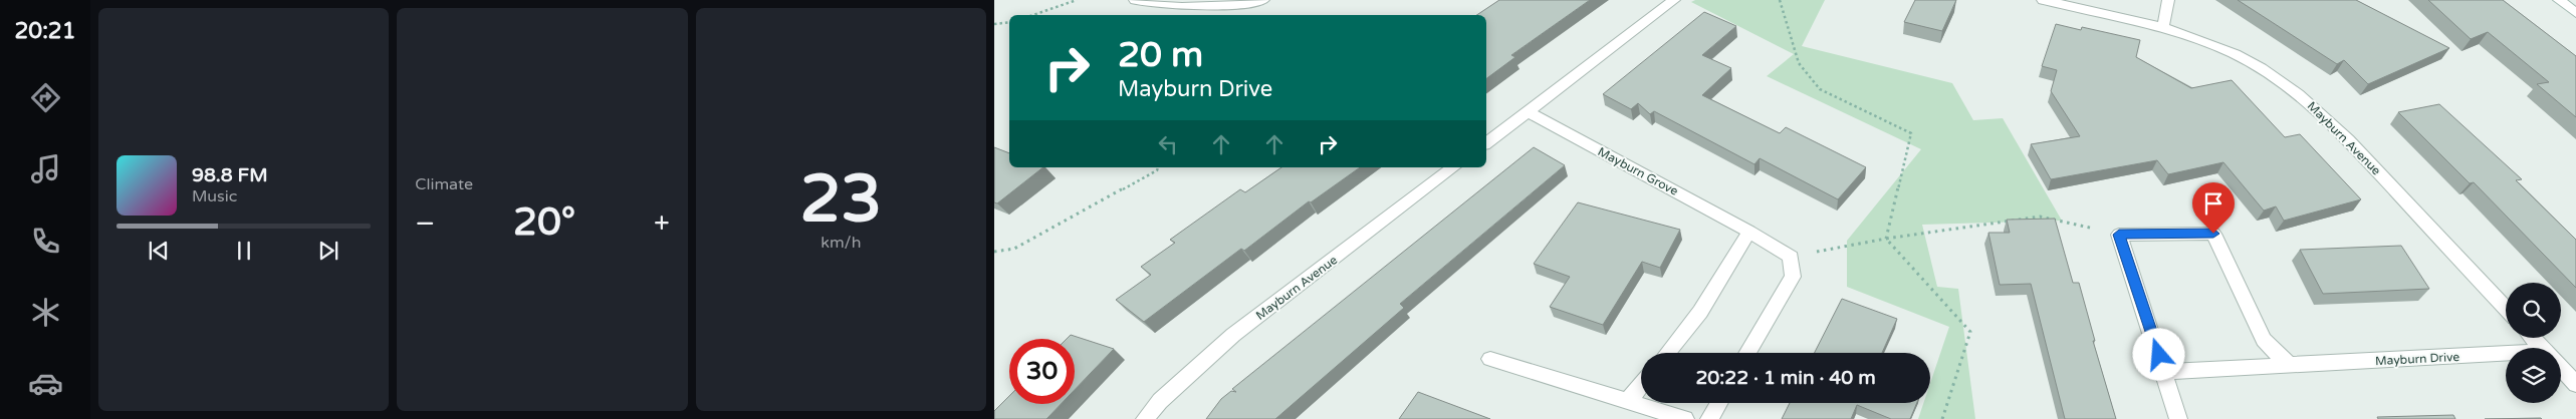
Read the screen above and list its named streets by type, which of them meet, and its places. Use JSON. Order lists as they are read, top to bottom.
{
  "streets": {
    "street": ["Mayburn Avenue", "Mayburn Grove", "Mayburn Drive"]
  },
  "page": {
    "tabs": "20:21",
    "tile": [
      "Climate",
      ["23", "km/h"]
    ],
    "turn": ["20 m", "Mayburn Drive"],
    "song": ["98.8 FM", "Music"],
    "heat": ["−", "20°", "+"],
    "limit": "30",
    "trip": "20:22 · 1 min · 40 m"
  }
}
